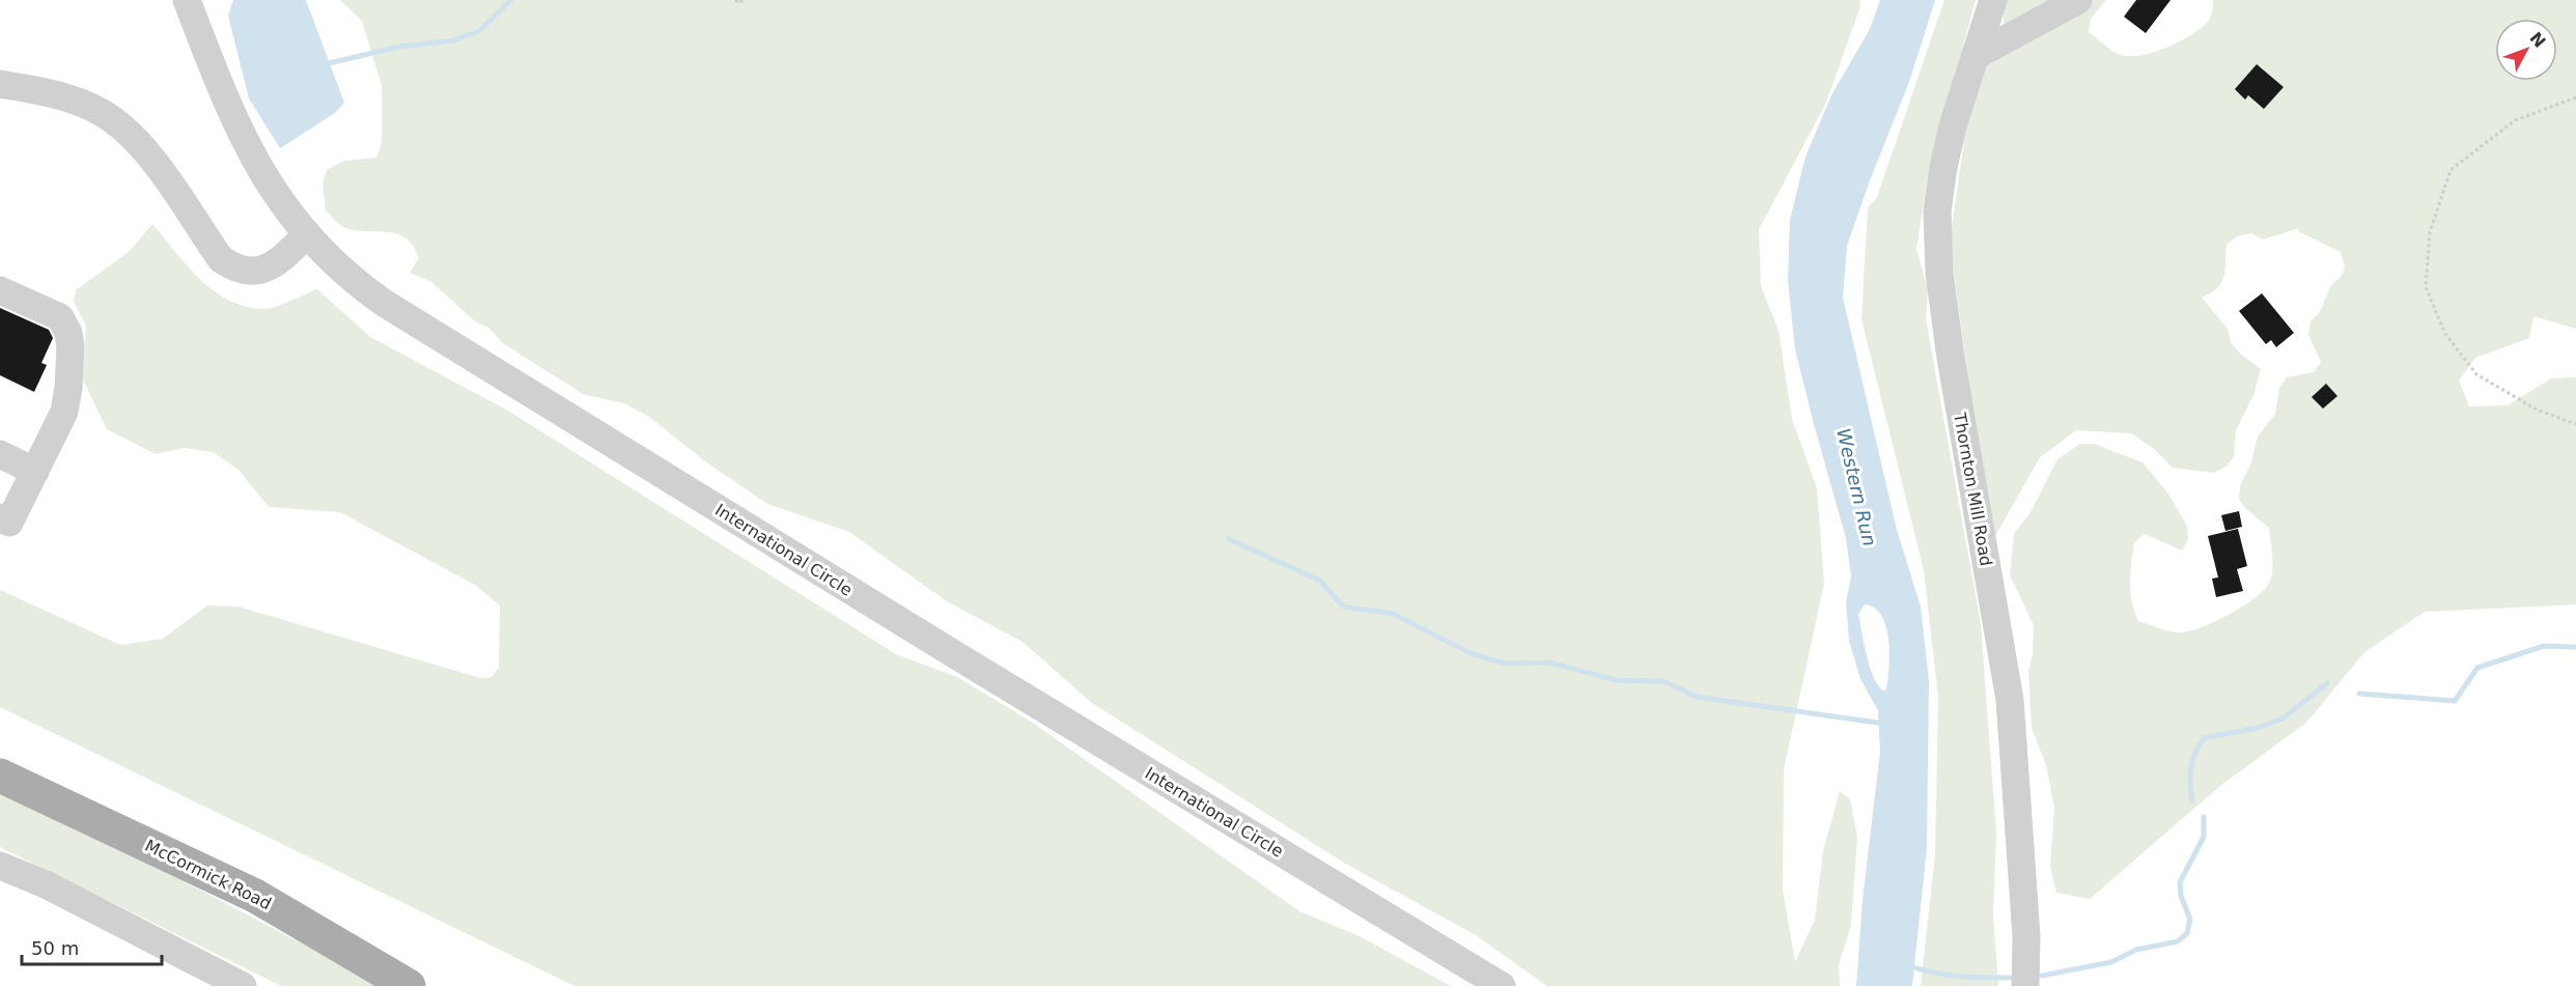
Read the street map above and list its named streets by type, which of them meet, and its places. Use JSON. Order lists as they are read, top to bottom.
{
  "streets": {
    "main road": ["McCormick Road"],
    "street": ["Thornton Mill Road", "International Circle"]
  },
  "water": ["Western Run"],
  "scale_bar": "50 m",
  "north": "top right"
}
